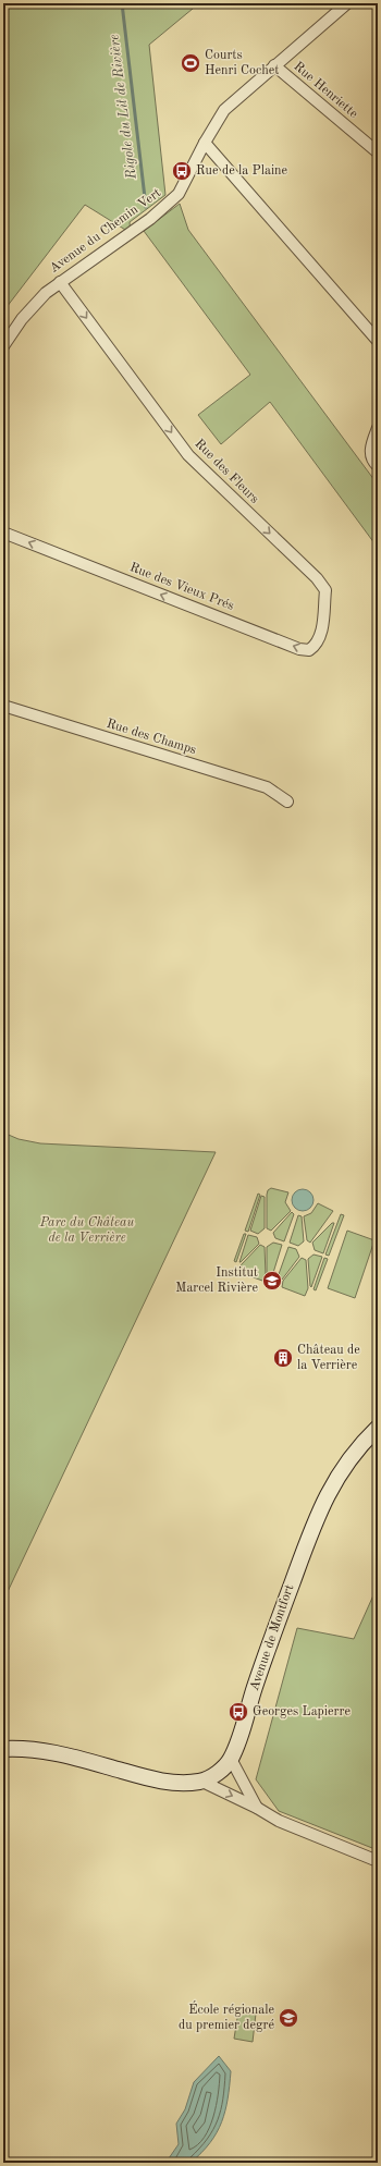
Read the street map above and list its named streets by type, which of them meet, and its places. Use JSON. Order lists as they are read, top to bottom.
{
  "streets": {
    "street": [
      "Rue Henriette",
      "Avenue du Chemin Vert",
      "Rue des Fleurs",
      "Rue des Vieux Prés",
      "Rue des Champs",
      "Avenue de Montfort"
    ]
  },
  "crossings": [
    ["Rue Henriette", "Avenue du Chemin Vert"],
    ["Avenue du Chemin Vert", "Rue des Fleurs"],
    ["Rue des Fleurs", "Rue des Vieux Prés"]
  ],
  "one_way": ["Rue des Fleurs", "Rue des Vieux Prés"],
  "water": ["Rigole du Lit de Rivière"],
  "parks": ["Parc du Château de la Verrière"],
  "places": {
    "sports": ["Courts Henri Cochet"],
    "bus stop": ["Rue de la Plaine", "Georges Lapierre"],
    "school or university": ["Institut Marcel Rivière", "École régionale du premier degré"],
    "building": ["Château de la Verrière"]
  }
}
